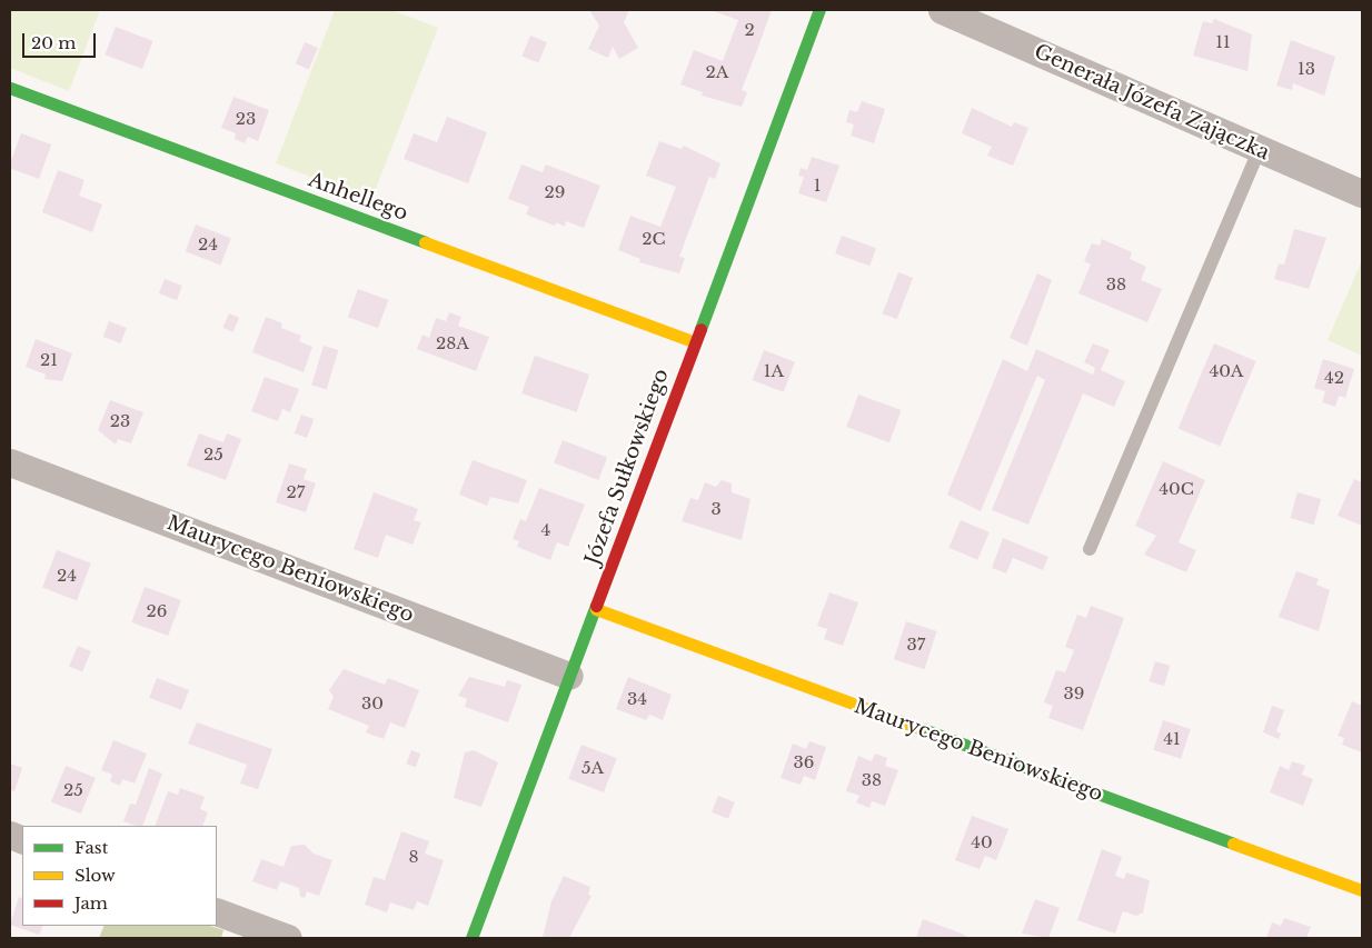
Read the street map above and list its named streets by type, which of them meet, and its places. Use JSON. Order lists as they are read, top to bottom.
{
  "streets": {
    "street": [
      "Generała Józefa Zajączka",
      "Anhellego",
      "Józefa Sułkowskiego",
      "Maurycego Beniowskiego"
    ]
  },
  "crossings": [
    ["Anhellego", "Józefa Sułkowskiego"],
    ["Józefa Sułkowskiego", "Maurycego Beniowskiego"]
  ],
  "house_numbers": [
    "2",
    "11",
    "13",
    "2A",
    "23",
    "1",
    "29",
    "2C",
    "24",
    "38",
    "28A",
    "21",
    "1A",
    "40A",
    "42",
    "23",
    "25",
    "40C",
    "27",
    "3",
    "4",
    "24",
    "26",
    "37",
    "39",
    "34",
    "30",
    "41",
    "36",
    "5A",
    "38",
    "25",
    "40",
    "8"
  ],
  "legend": ["Fast", "Slow", "Jam"],
  "scale_bar": "20 m"
}
